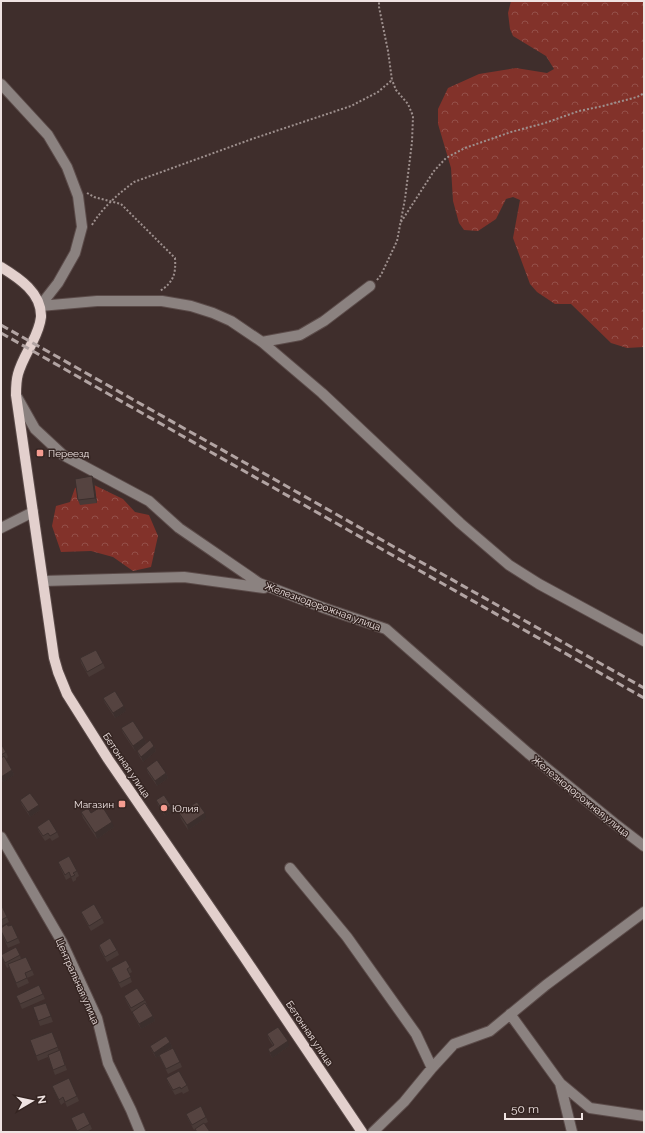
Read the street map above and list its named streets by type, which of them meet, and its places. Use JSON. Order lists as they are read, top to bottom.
{
  "streets": {
    "main road": ["Бетонная улица"],
    "street": ["Железнодорожная улица", "Центральная улица"]
  },
  "crossings": [
    ["Железнодорожная улица", "Бетонная улица"]
  ],
  "places": {
    "transit": ["Переезд", "Магазин"],
    "other": ["Юлия"]
  },
  "scale_bar": "50 m",
  "north": "right"
}
